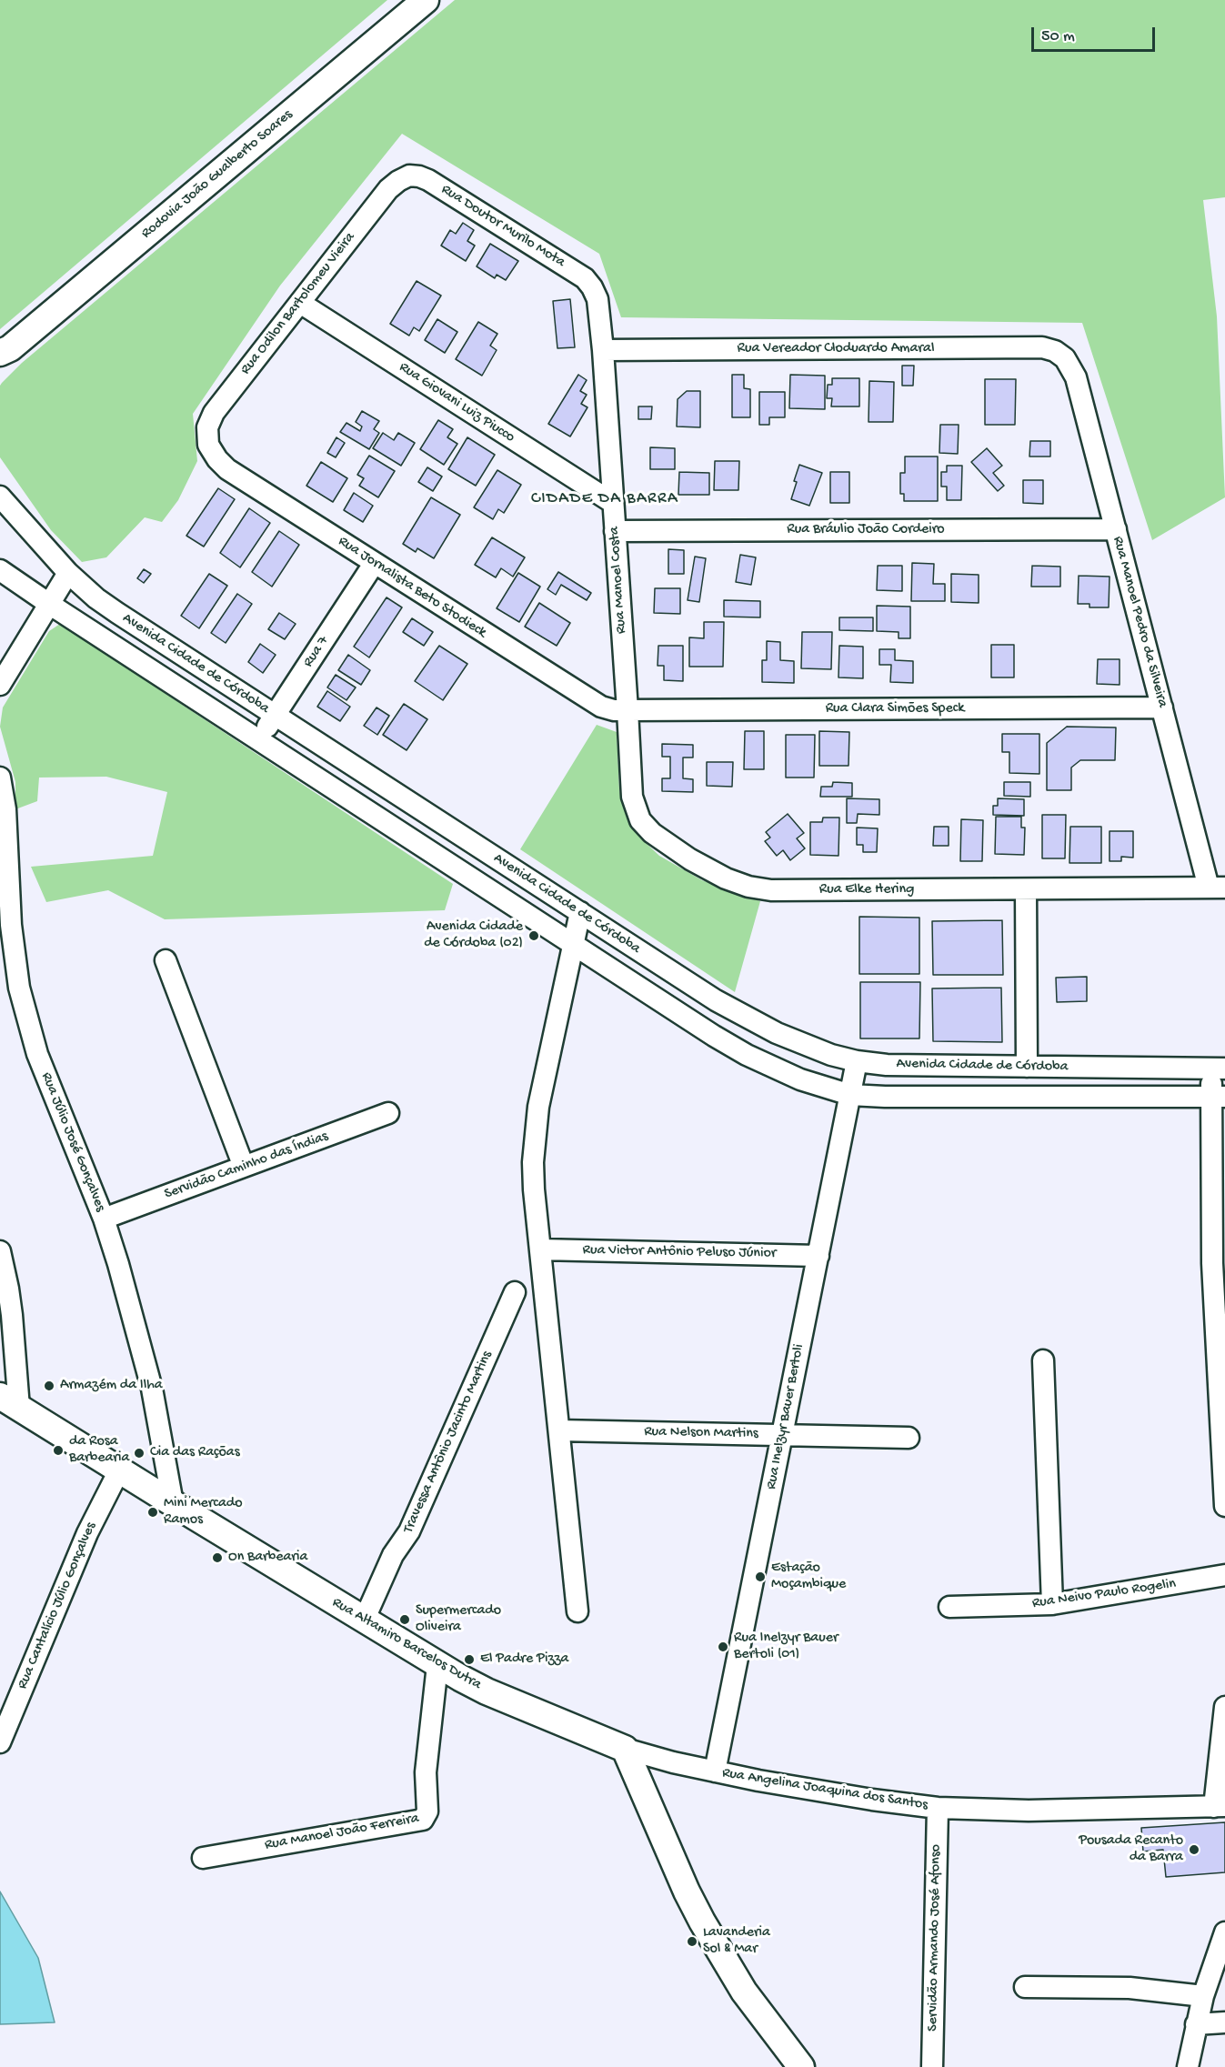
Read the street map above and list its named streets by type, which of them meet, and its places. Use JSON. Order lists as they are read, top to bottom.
{
  "streets": {
    "main road": ["Rodovia João Gualberto Soares", "Rua Altamiro Barcelos Dutra"],
    "street": [
      "Rua Doutor Murilo Mota",
      "Rua Odilon Bartolomeu Vieira",
      "Rua Vereador Cloduardo Amaral",
      "Rua Giovani Luiz Piucco",
      "Rua Bráulio João Cordeiro",
      "Rua Manoel Costa",
      "Rua Jornalista Beto Stodieck",
      "Rua Manoel Pedro da Silveira",
      "Rua 7",
      "Avenida Cidade de Córdoba",
      "Rua Clara Simões Speck",
      "Rua Elke Hering",
      "Rua Júlio José Gonçalves",
      "Servidão Caminho das Índias",
      "Rua Victor Antônio Peluso Júnior",
      "Rua Inelzyr Bauer Bertoli",
      "Rua Nelson Martins",
      "Travessa Antônio Jacinto Martins",
      "Rua Neivo Paulo Rogelin",
      "Rua Cantalício Júlio Gonçalves",
      "Rua Angelina Joaquina dos Santos",
      "Rua Manoel João Ferreira",
      "Servidão Armando José Afonso"
    ]
  },
  "crossings": [
    ["Rua Doutor Murilo Mota", "Rua Odilon Bartolomeu Vieira"],
    ["Rua Doutor Murilo Mota", "Rua Manoel Costa"],
    ["Rua Odilon Bartolomeu Vieira", "Rua Giovani Luiz Piucco"],
    ["Rua Odilon Bartolomeu Vieira", "Rua Jornalista Beto Stodieck"],
    ["Rua Vereador Cloduardo Amaral", "Rua Manoel Costa"],
    ["Rua Vereador Cloduardo Amaral", "Rua Manoel Pedro da Silveira"],
    ["Rua Giovani Luiz Piucco", "Rua Manoel Costa"],
    ["Rua Bráulio João Cordeiro", "Rua Manoel Costa"],
    ["Rua Bráulio João Cordeiro", "Rua Manoel Pedro da Silveira"],
    ["Rua Manoel Costa", "Rua Jornalista Beto Stodieck"],
    ["Rua Manoel Costa", "Rua Clara Simões Speck"],
    ["Rua Manoel Costa", "Rua Elke Hering"],
    ["Rua Jornalista Beto Stodieck", "Rua 7"],
    ["Rua Jornalista Beto Stodieck", "Rua Clara Simões Speck"],
    ["Rua Jornalista Beto Stodieck", "Rua Elke Hering"],
    ["Rua Manoel Pedro da Silveira", "Rua Clara Simões Speck"],
    ["Rua Manoel Pedro da Silveira", "Rua Elke Hering"],
    ["Rua 7", "Avenida Cidade de Córdoba"],
    ["Avenida Cidade de Córdoba", "Rua Inelzyr Bauer Bertoli"],
    ["Rua Clara Simões Speck", "Rua Elke Hering"],
    ["Rua Júlio José Gonçalves", "Servidão Caminho das Índias"],
    ["Rua Júlio José Gonçalves", "Rua Altamiro Barcelos Dutra"],
    ["Rua Victor Antônio Peluso Júnior", "Rua Inelzyr Bauer Bertoli"],
    ["Rua Inelzyr Bauer Bertoli", "Rua Nelson Martins"],
    ["Rua Inelzyr Bauer Bertoli", "Rua Angelina Joaquina dos Santos"],
    ["Travessa Antônio Jacinto Martins", "Rua Altamiro Barcelos Dutra"],
    ["Rua Cantalício Júlio Gonçalves", "Rua Altamiro Barcelos Dutra"],
    ["Rua Altamiro Barcelos Dutra", "Rua Angelina Joaquina dos Santos"],
    ["Rua Altamiro Barcelos Dutra", "Rua Manoel João Ferreira"],
    ["Rua Angelina Joaquina dos Santos", "Servidão Armando José Afonso"]
  ],
  "districts": ["CIDADE DA BARRA"],
  "places": [
    "Avenida Cidade de Córdoba (02)",
    "Armazém da Ilha",
    "da Rosa Barbearia",
    "Cia das Raçõas",
    "Mini Mercado Ramos",
    "On Barbearia",
    "Estação Moçambique",
    "Supermercado Oliveira",
    "Rua Inelzyr Bauer Bertoli (01)",
    "El Padre Pizza",
    "Pousada Recanto da Barra",
    "Lavanderia Sol & Mar"
  ],
  "scale_bar": "50 m"
}
